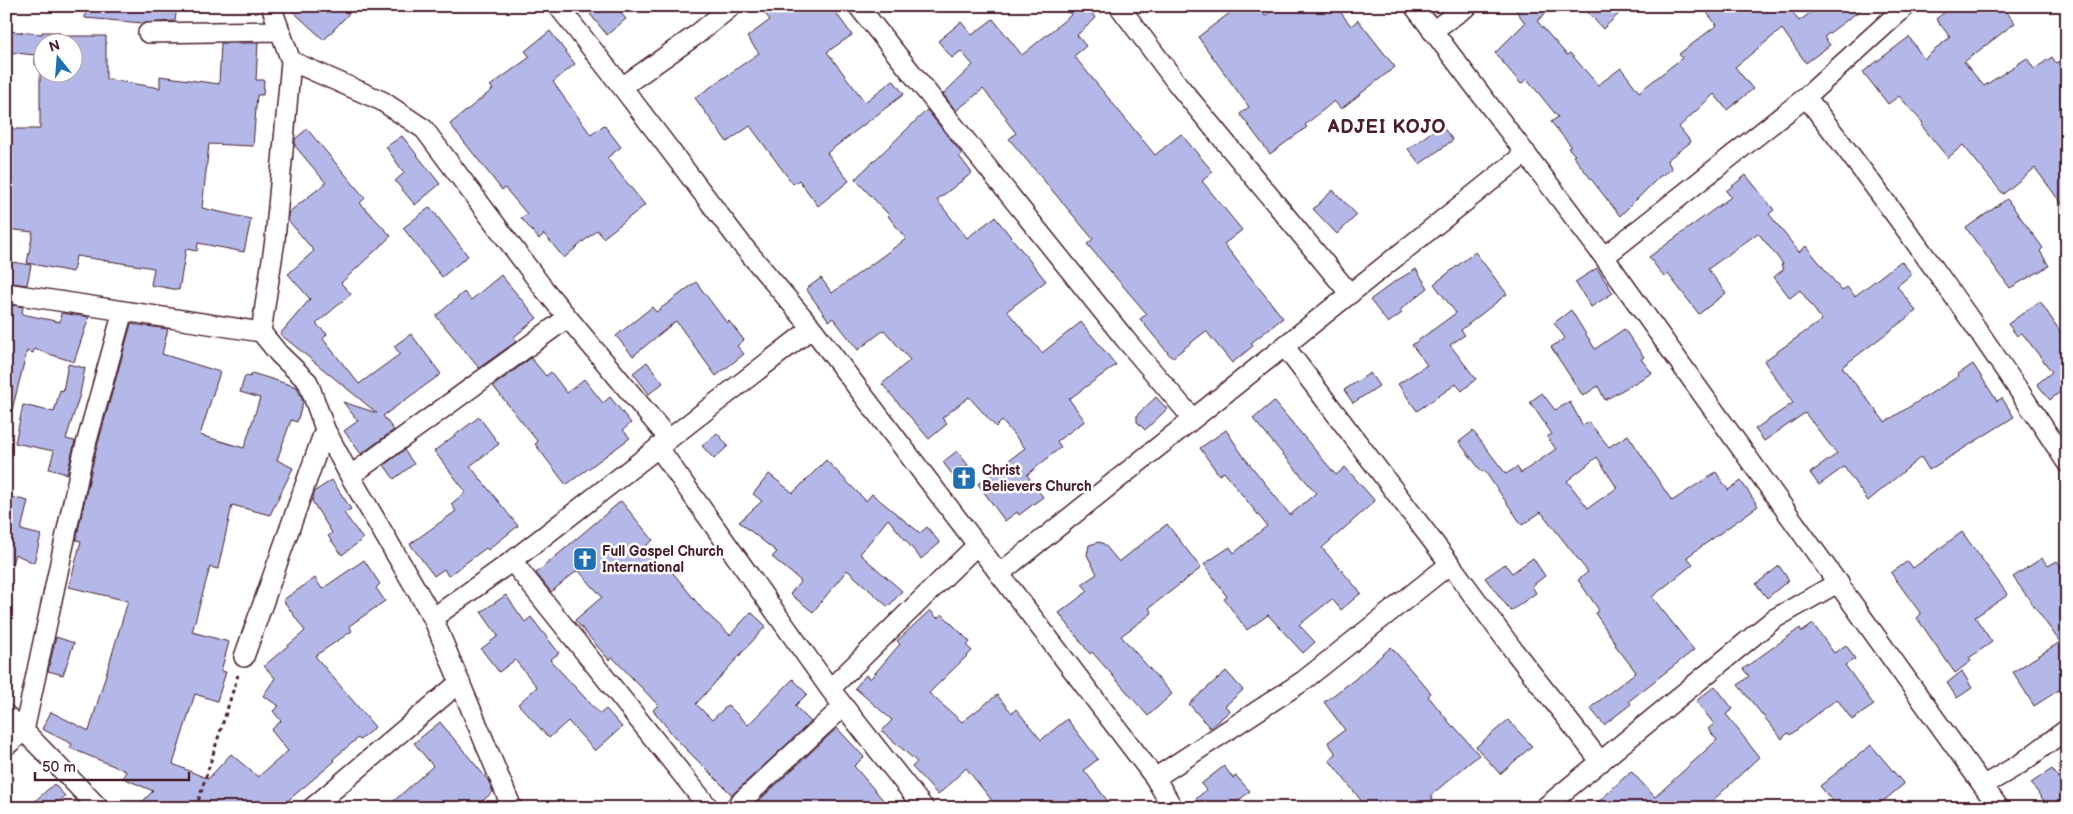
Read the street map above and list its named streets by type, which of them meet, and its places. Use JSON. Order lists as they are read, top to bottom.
{
  "districts": ["ADJEI KOJO"],
  "places": {
    "church": ["Christ Believers Church", "Full Gospel Church International"]
  },
  "scale_bar": "50 m",
  "north": "top"
}
